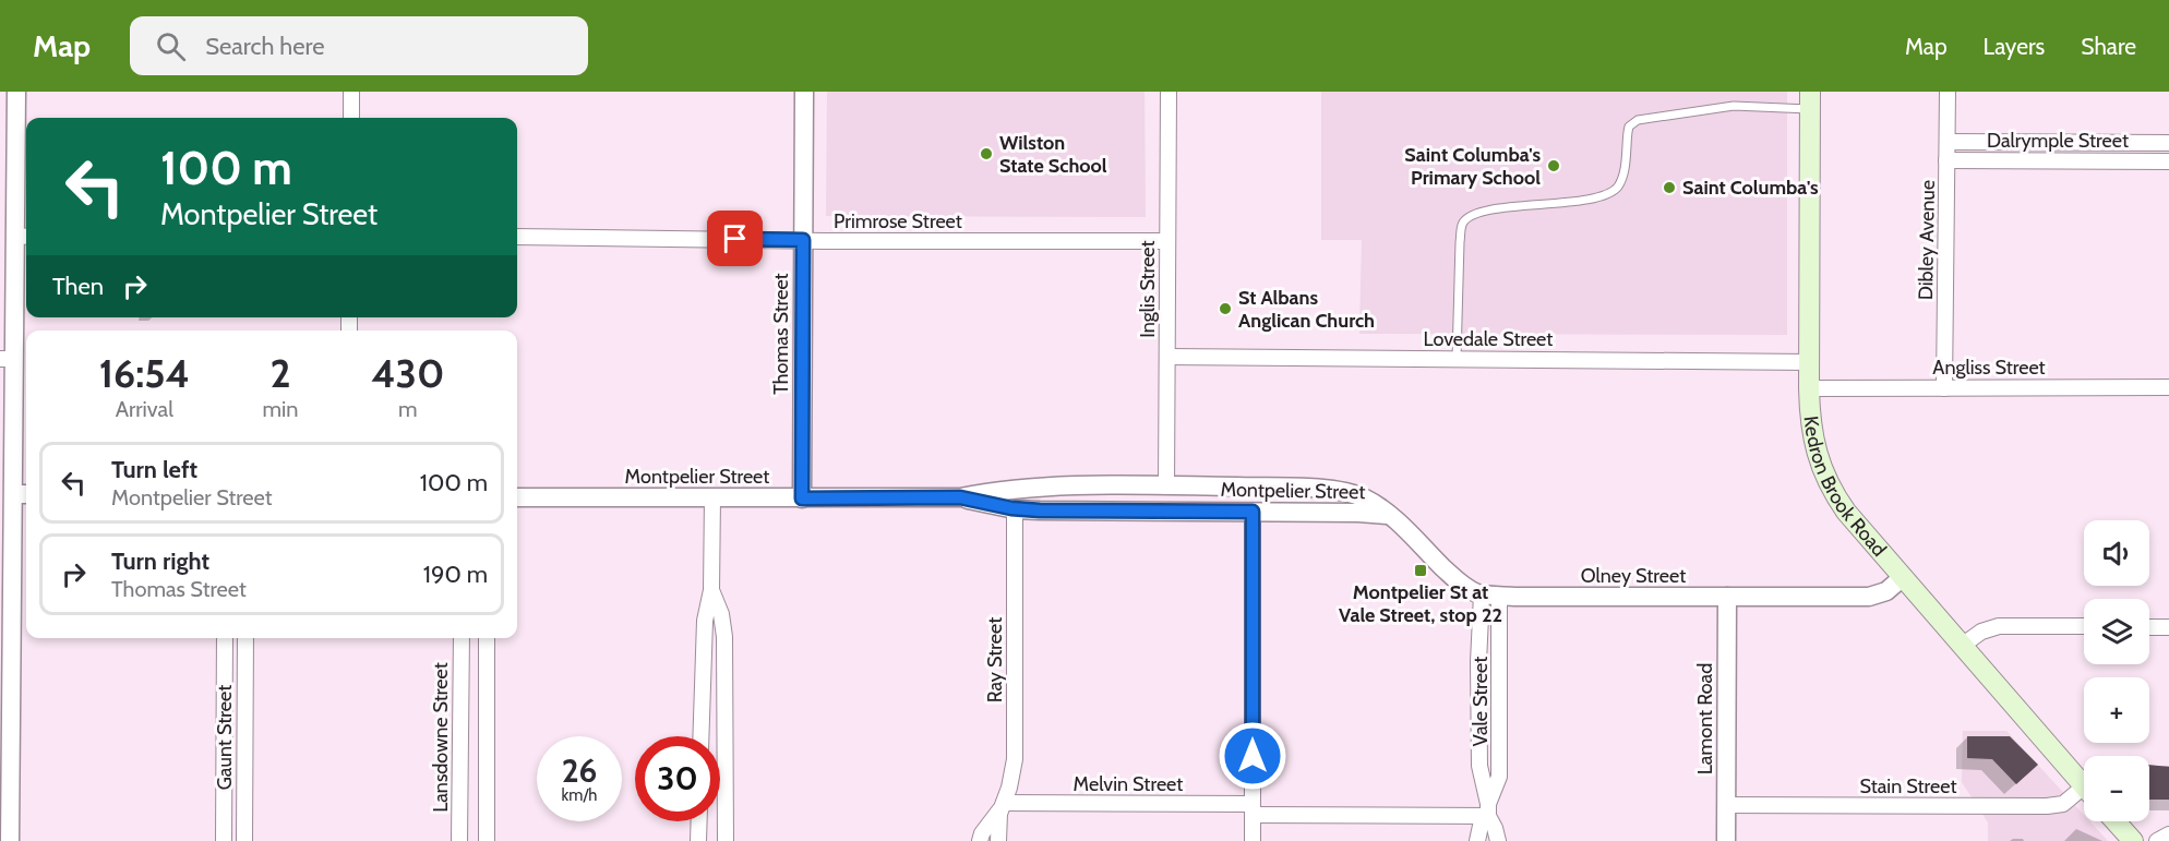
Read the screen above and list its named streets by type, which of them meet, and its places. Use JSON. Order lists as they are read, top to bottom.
{
  "streets": {
    "main road": ["Kedron Brook Road"],
    "street": [
      "Dalrymple Street",
      "Primrose Street",
      "Dibley Avenue",
      "Inglis Street",
      "Thomas Street",
      "Lovedale Street",
      "Angliss Street",
      "Montpelier Street",
      "Olney Street",
      "Ray Street",
      "Vale Street",
      "Lamont Road",
      "Gaunt Street",
      "Lansdowne Street",
      "Melvin Street",
      "Stain Street"
    ]
  },
  "crossings": [
    ["Dalrymple Street", "Dibley Avenue"],
    ["Primrose Street", "Inglis Street"],
    ["Primrose Street", "Thomas Street"],
    ["Dibley Avenue", "Angliss Street"],
    ["Inglis Street", "Lovedale Street"],
    ["Inglis Street", "Montpelier Street"],
    ["Thomas Street", "Montpelier Street"],
    ["Lovedale Street", "Kedron Brook Road"],
    ["Angliss Street", "Kedron Brook Road"],
    ["Montpelier Street", "Olney Street"],
    ["Montpelier Street", "Ray Street"],
    ["Kedron Brook Road", "Olney Street"],
    ["Olney Street", "Vale Street"],
    ["Olney Street", "Lamont Road"],
    ["Ray Street", "Melvin Street"],
    ["Vale Street", "Melvin Street"],
    ["Lamont Road", "Stain Street"]
  ],
  "places": {
    "other": [
      "Wilston State School",
      "Saint Columba's Primary School",
      "Saint Columba's",
      "St Albans Anglican Church"
    ],
    "transit": ["Montpelier St at Vale Street, stop 22"]
  },
  "page": {
    "header": "Map",
    "search": "Search here",
    "nav": ["Map", "Layers", "Share"],
    "turn": ["100 m", "Montpelier Street"],
    "then": "Then",
    "eta": [
      "16:54",
      "Arrival",
      "2",
      "min",
      "430",
      "m"
    ],
    "list": [
      {
        "name": "Turn left",
        "note": "Montpelier Street",
        "value": "100 m"
      },
      {
        "name": "Turn right",
        "note": "Thomas Street",
        "value": "190 m"
      }
    ],
    "map_buttons": ["+", "−"],
    "speed": "26 km/h",
    "limit": "30"
  }
}
